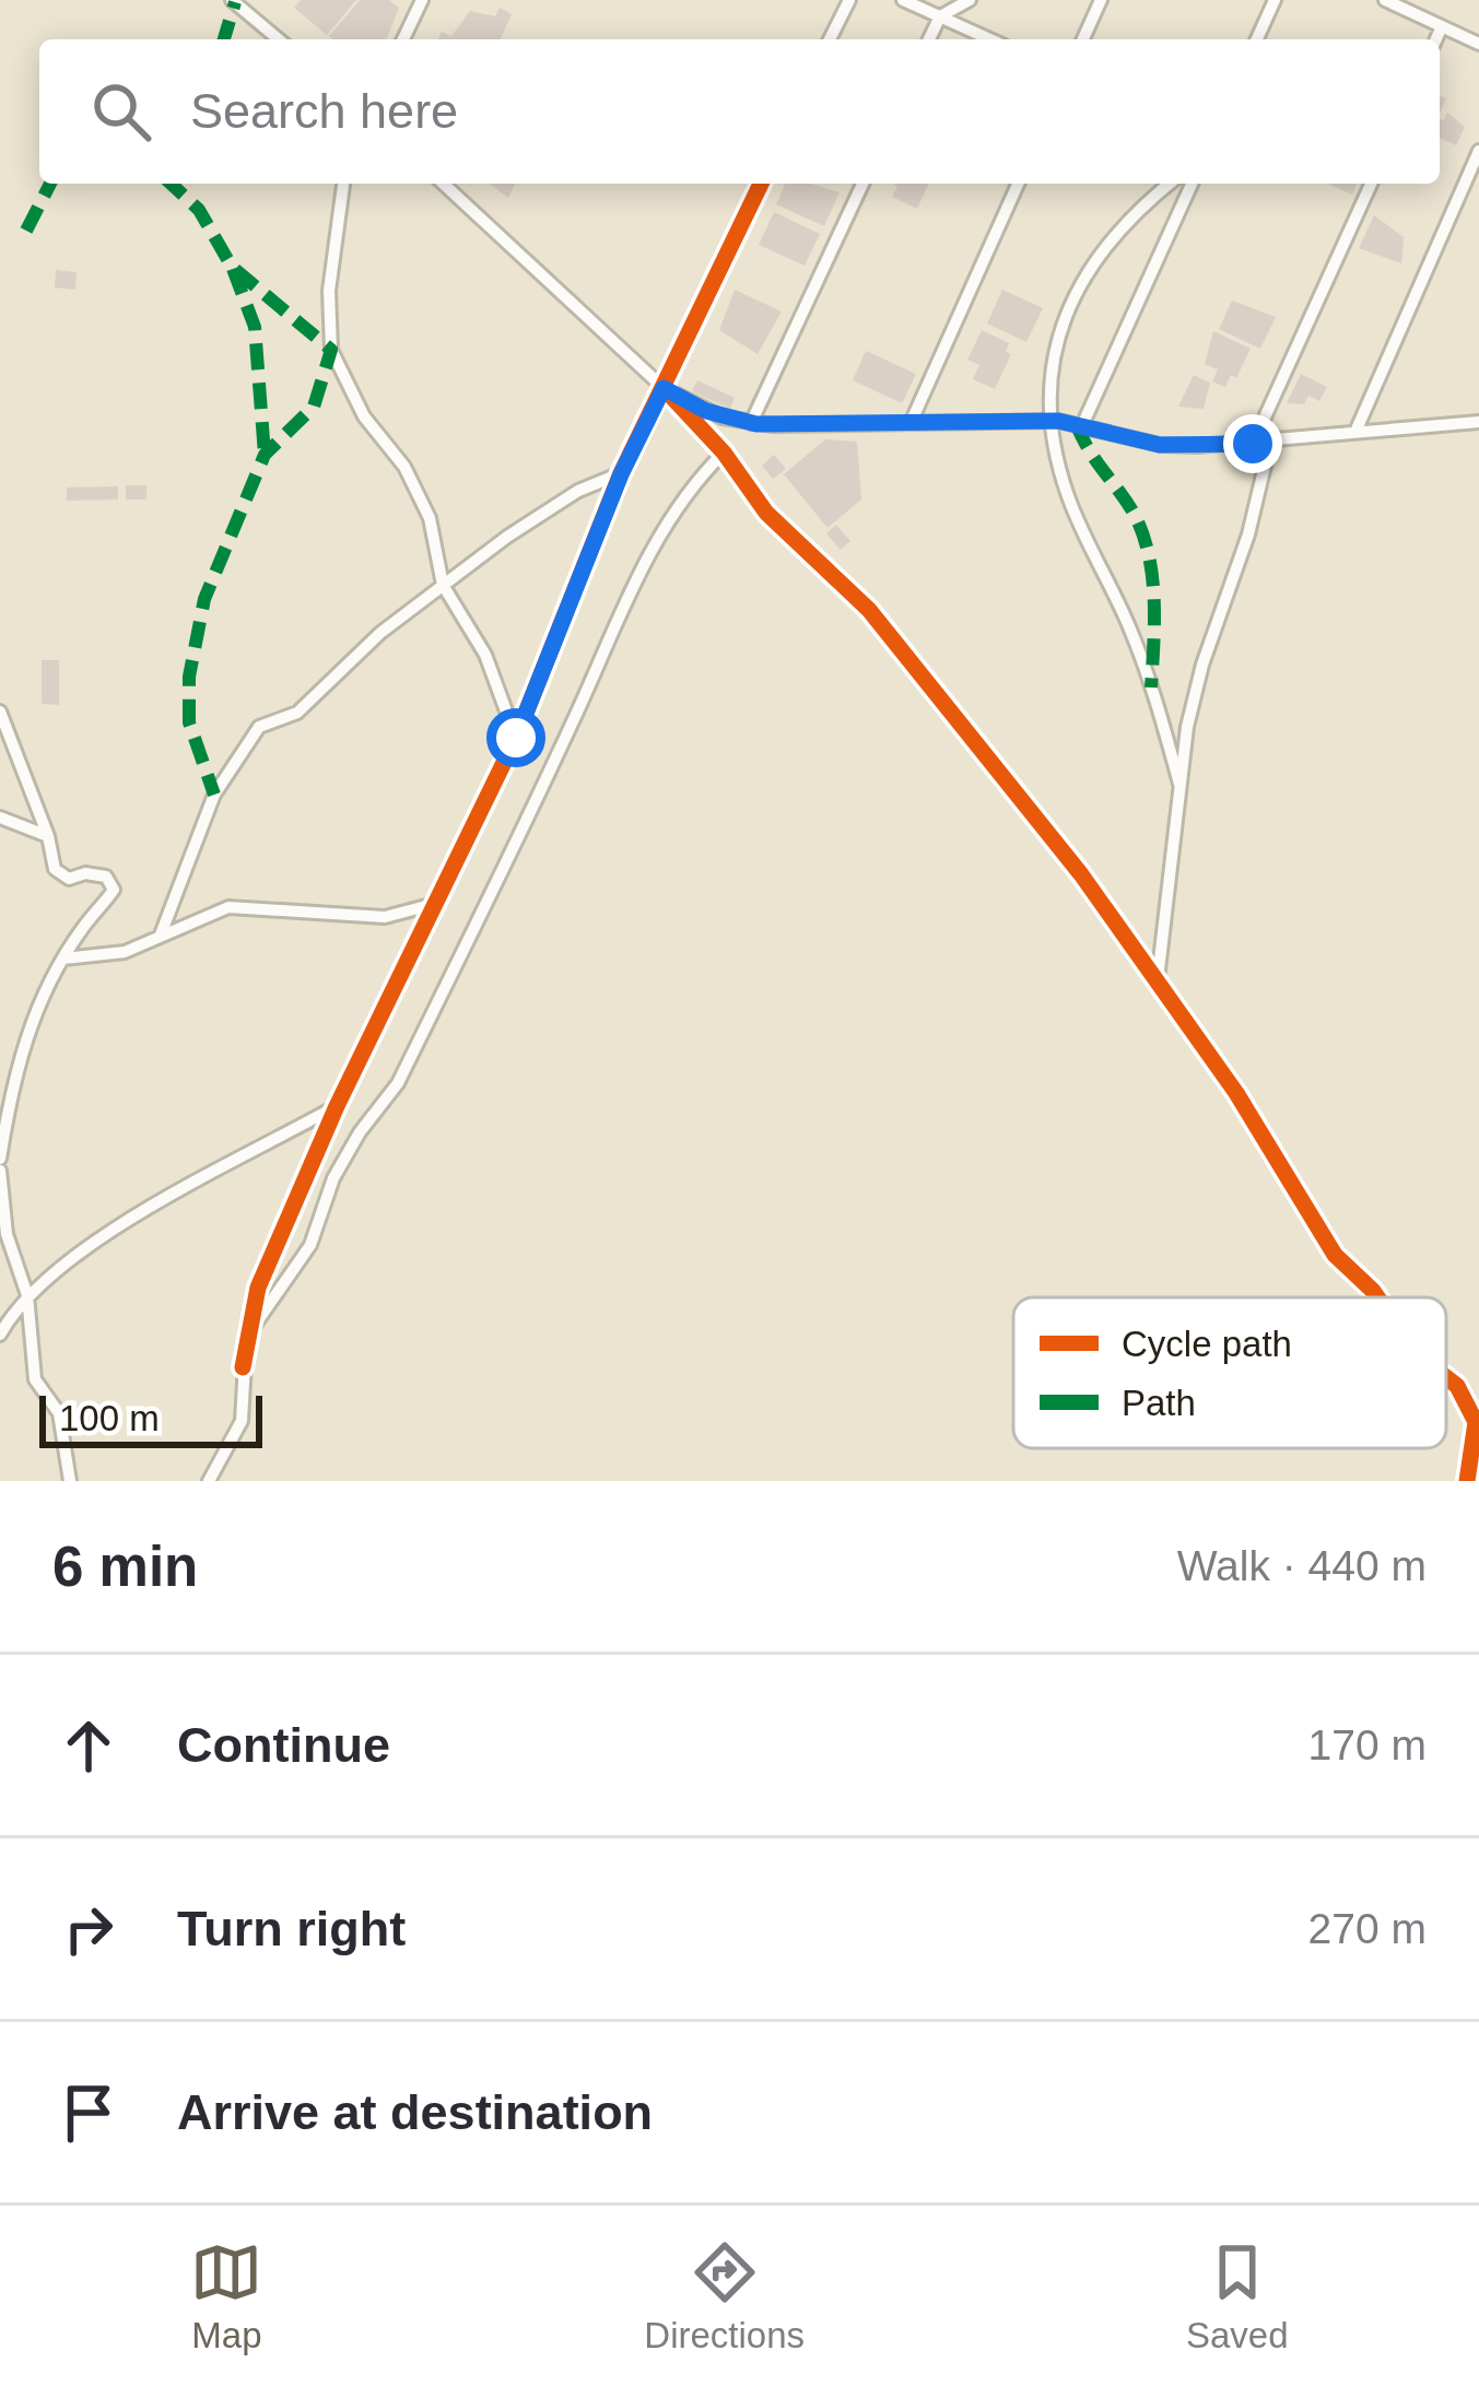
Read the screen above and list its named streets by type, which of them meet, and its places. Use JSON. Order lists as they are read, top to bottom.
{
  "legend": ["Cycle path", "Path"],
  "scale_bar": "100 m",
  "page": {
    "search": "Search here",
    "scale": "100 m",
    "heading": ["6 min", "Walk · 440 m"],
    "list": [
      ["Continue", "170 m"],
      ["Turn right", "270 m"],
      "Arrive at destination"
    ],
    "nav": ["Map", "Directions", "Saved"]
  }
}
